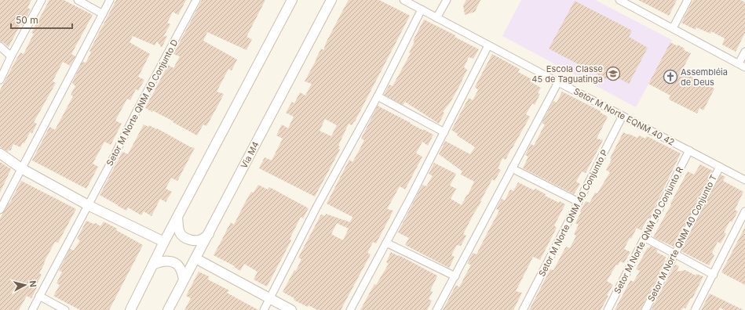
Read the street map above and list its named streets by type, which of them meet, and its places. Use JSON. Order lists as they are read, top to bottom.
{
  "streets": {
    "main road": ["Via M4"],
    "street": [
      "Setor M Norte QNM 40 Conjunto D",
      "Setor M Norte EQNM 40 42",
      "Setor M Norte QNM 40 Conjunto P",
      "Setor M Norte QNM 40 Conjunto R",
      "Setor M Norte QNM 40 Conjunto T"
    ]
  },
  "crossings": [
    ["Setor M Norte EQNM 40 42", "Setor M Norte QNM 40 Conjunto P"],
    ["Setor M Norte EQNM 40 42", "Setor M Norte QNM 40 Conjunto R"],
    ["Setor M Norte EQNM 40 42", "Setor M Norte QNM 40 Conjunto T"]
  ],
  "places": {
    "school or university": ["Escola Classe 45 de Taguatinga"],
    "church": ["Assembléia de Deus"]
  },
  "scale_bar": "50 m",
  "north": "right"
}
